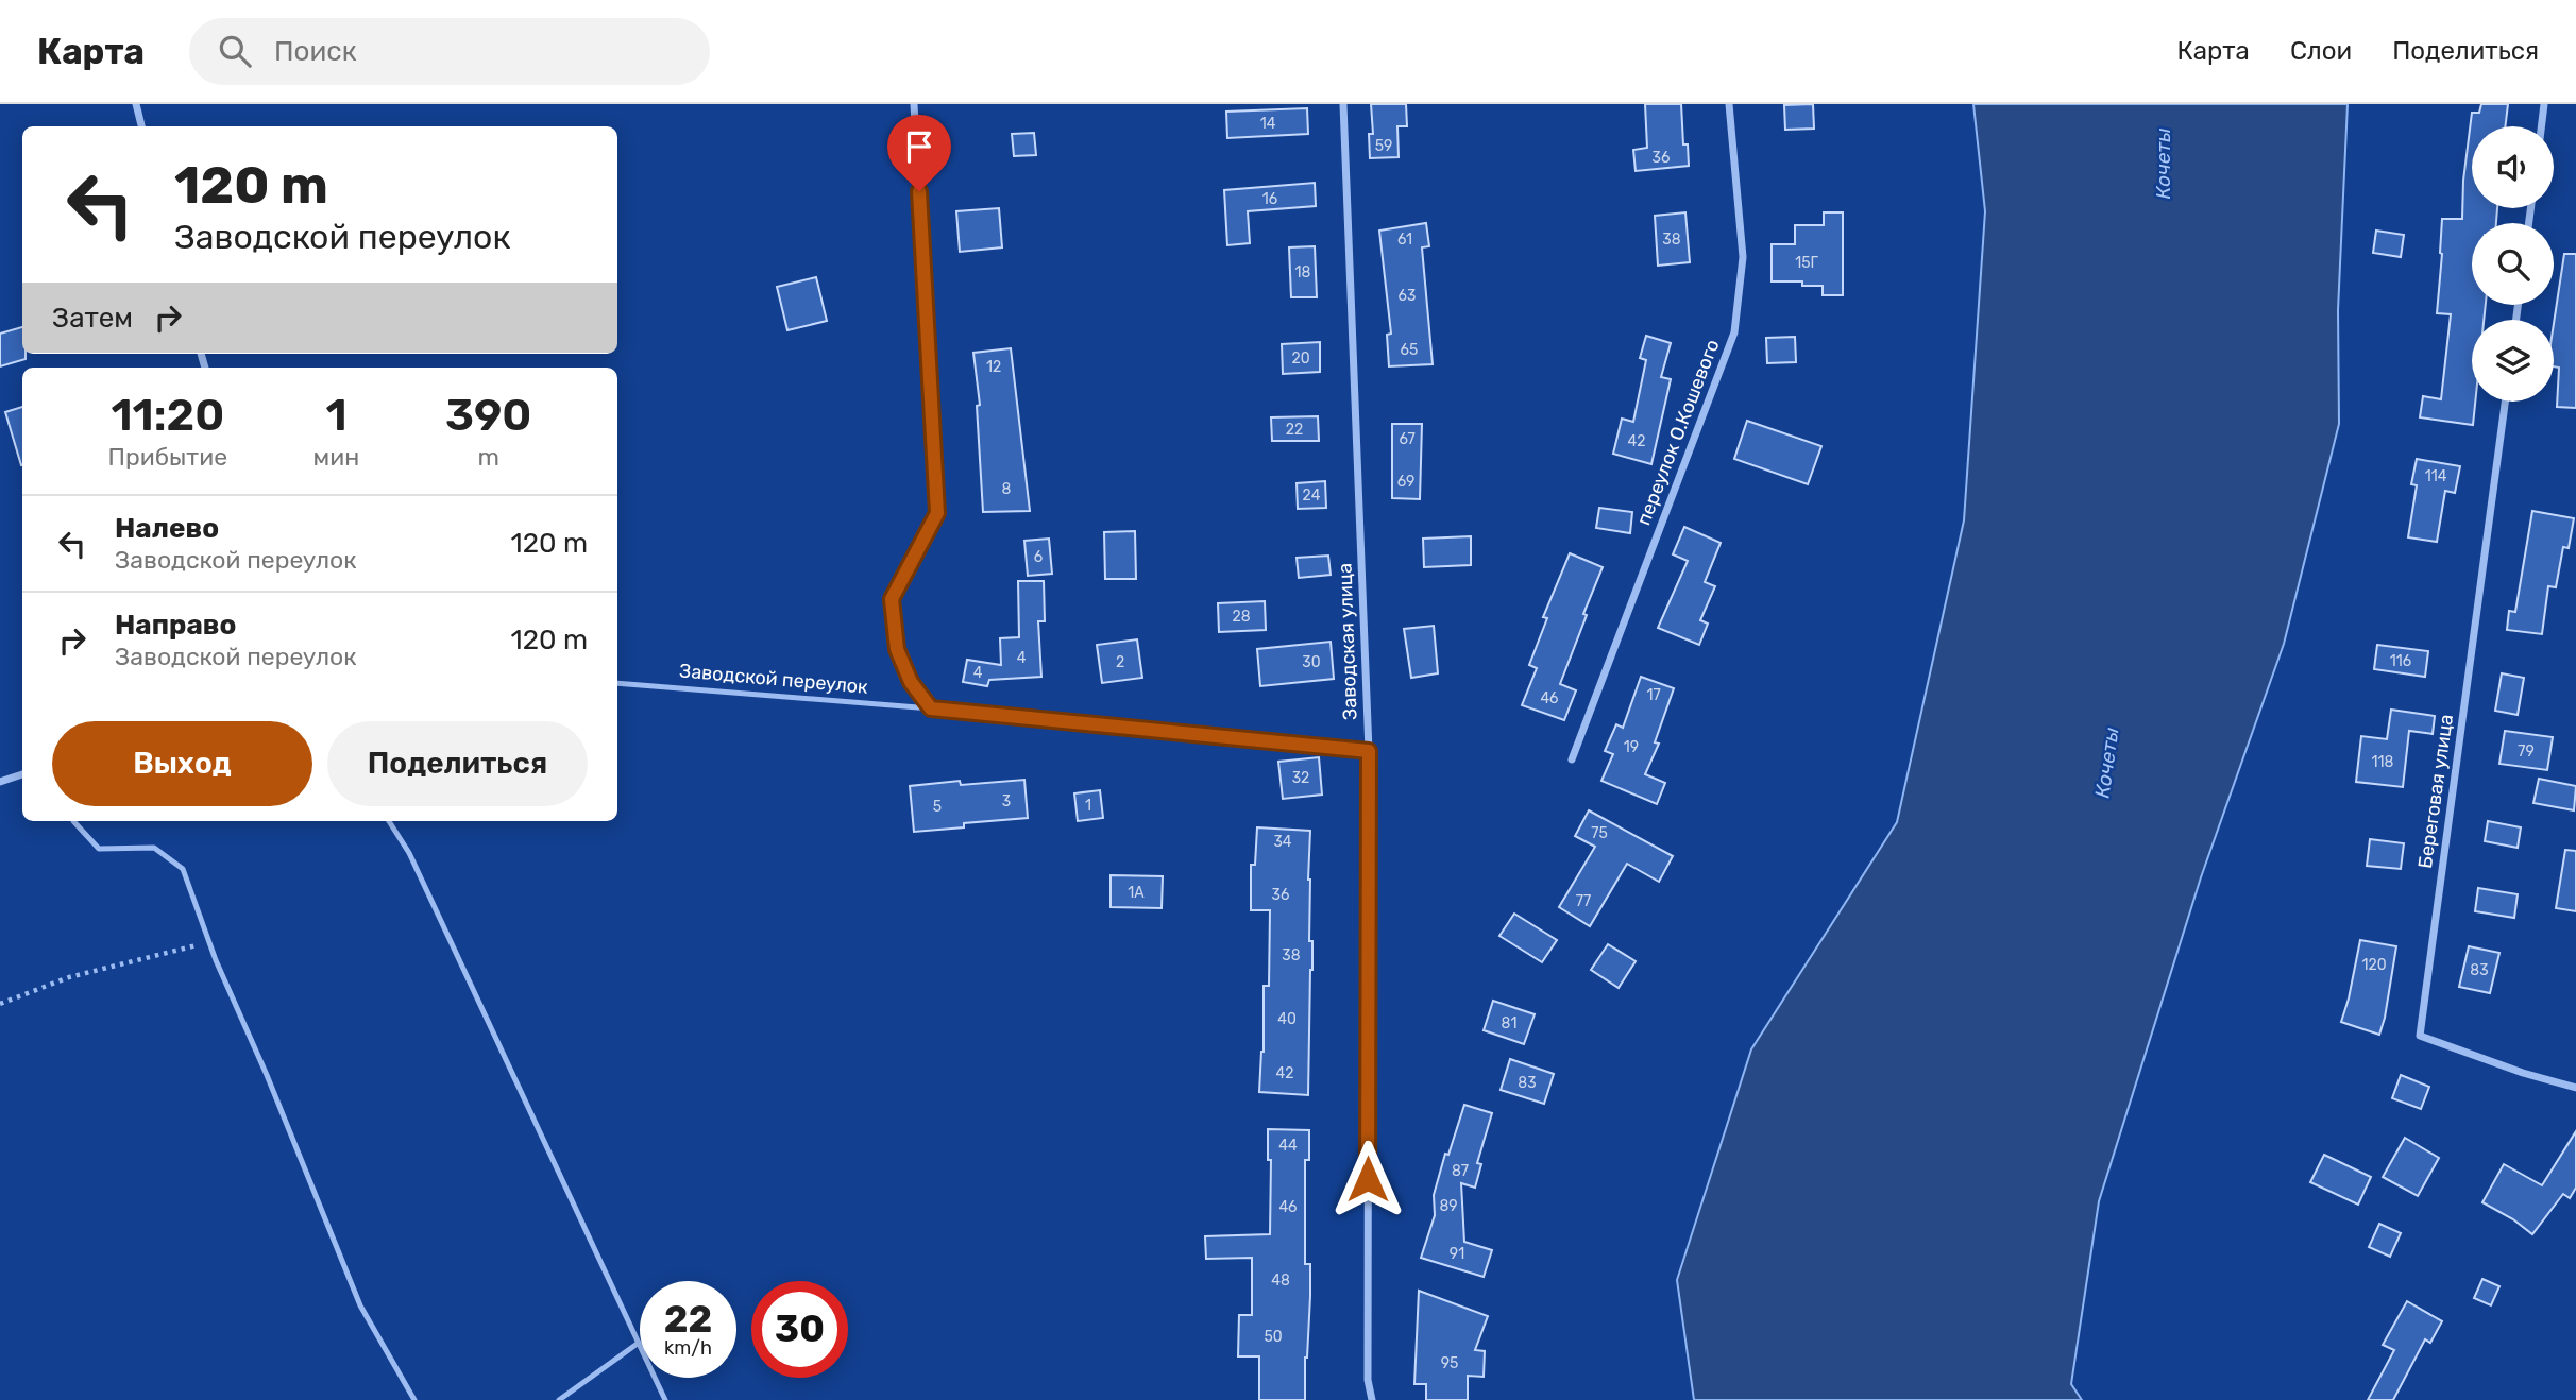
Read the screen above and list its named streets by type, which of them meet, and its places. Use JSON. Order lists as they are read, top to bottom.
{
  "streets": {
    "street": [
      "переулок О.Кошевого",
      "Заводская улица",
      "Заводской переулок",
      "Береговая улица"
    ]
  },
  "crossings": [
    ["Заводская улица", "Заводской переулок"]
  ],
  "water": ["Кочеты"],
  "house_numbers": [
    "14",
    "59",
    "36",
    "16",
    "61",
    "38",
    "15Г",
    "18",
    "63",
    "65",
    "20",
    "12",
    "22",
    "67",
    "42",
    "114",
    "69",
    "8",
    "24",
    "6",
    "28",
    "4",
    "116",
    "2",
    "30",
    "4",
    "17",
    "46",
    "19",
    "79",
    "118",
    "32",
    "3",
    "1",
    "5",
    "75",
    "34",
    "1А",
    "36",
    "77",
    "38",
    "120",
    "83",
    "40",
    "81",
    "42",
    "83",
    "44",
    "87",
    "89",
    "46",
    "91",
    "48",
    "50",
    "95"
  ],
  "page": {
    "header": "Карта",
    "search": "Поиск",
    "nav": ["Карта", "Слои", "Поделиться"],
    "turn": ["120 m", "Заводской переулок"],
    "then": "Затем",
    "eta": [
      "11:20",
      "Прибытие",
      "1",
      "мин",
      "390",
      "m"
    ],
    "list": [
      {
        "name": "Налево",
        "note": "Заводской переулок",
        "value": "120 m"
      },
      {
        "name": "Направо",
        "note": "Заводской переулок",
        "value": "120 m"
      }
    ],
    "buttons": ["Выход", "Поделиться"],
    "speed": "22 km/h",
    "limit": "30"
  }
}
